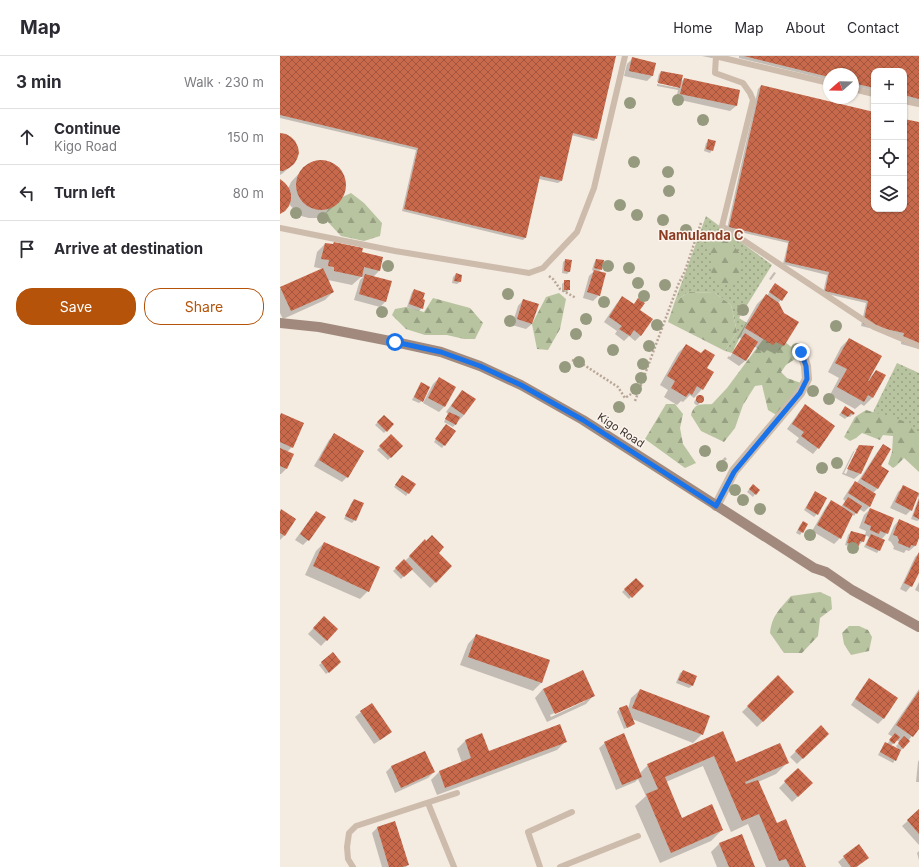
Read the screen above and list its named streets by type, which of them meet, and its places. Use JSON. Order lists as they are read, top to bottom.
{
  "streets": {
    "street": ["Kigo Road"]
  },
  "districts": ["Namulanda C"],
  "north": "left",
  "page": {
    "header": "Map",
    "nav": [
      "Home",
      "Map",
      "About",
      "Contact"
    ],
    "heading": ["3 min", "Walk · 230 m"],
    "map_buttons": ["+", "−"],
    "list": [
      ["Continue", "Kigo Road", "150 m"],
      ["Turn left", "80 m"],
      "Arrive at destination"
    ],
    "buttons": ["Save", "Share"]
  }
}
